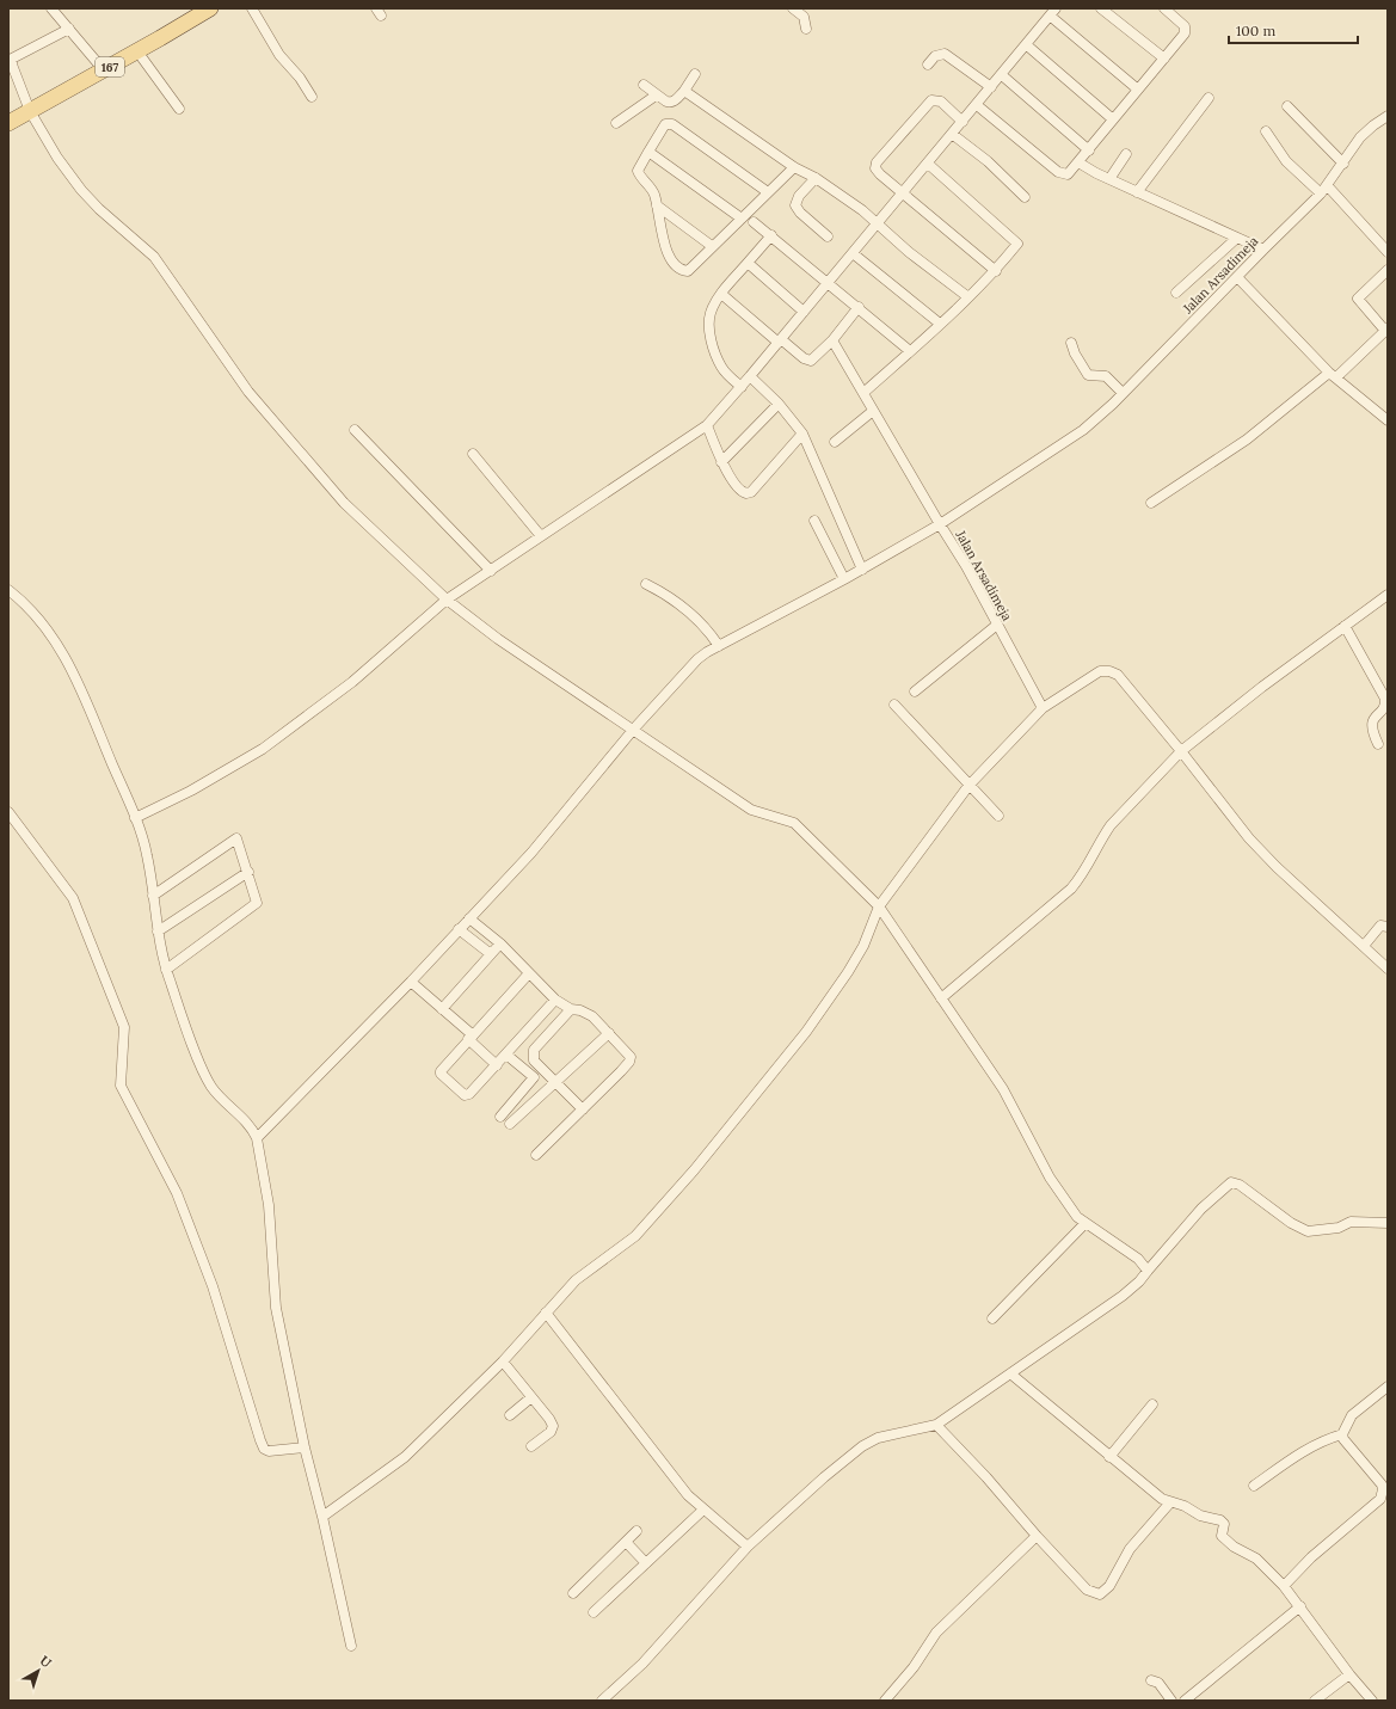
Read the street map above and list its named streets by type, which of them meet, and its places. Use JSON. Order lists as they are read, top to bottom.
{
  "streets": {
    "main road": ["167"],
    "street": ["Jalan Arsadimeja"]
  },
  "scale_bar": "100 m",
  "north": "top right"
}
